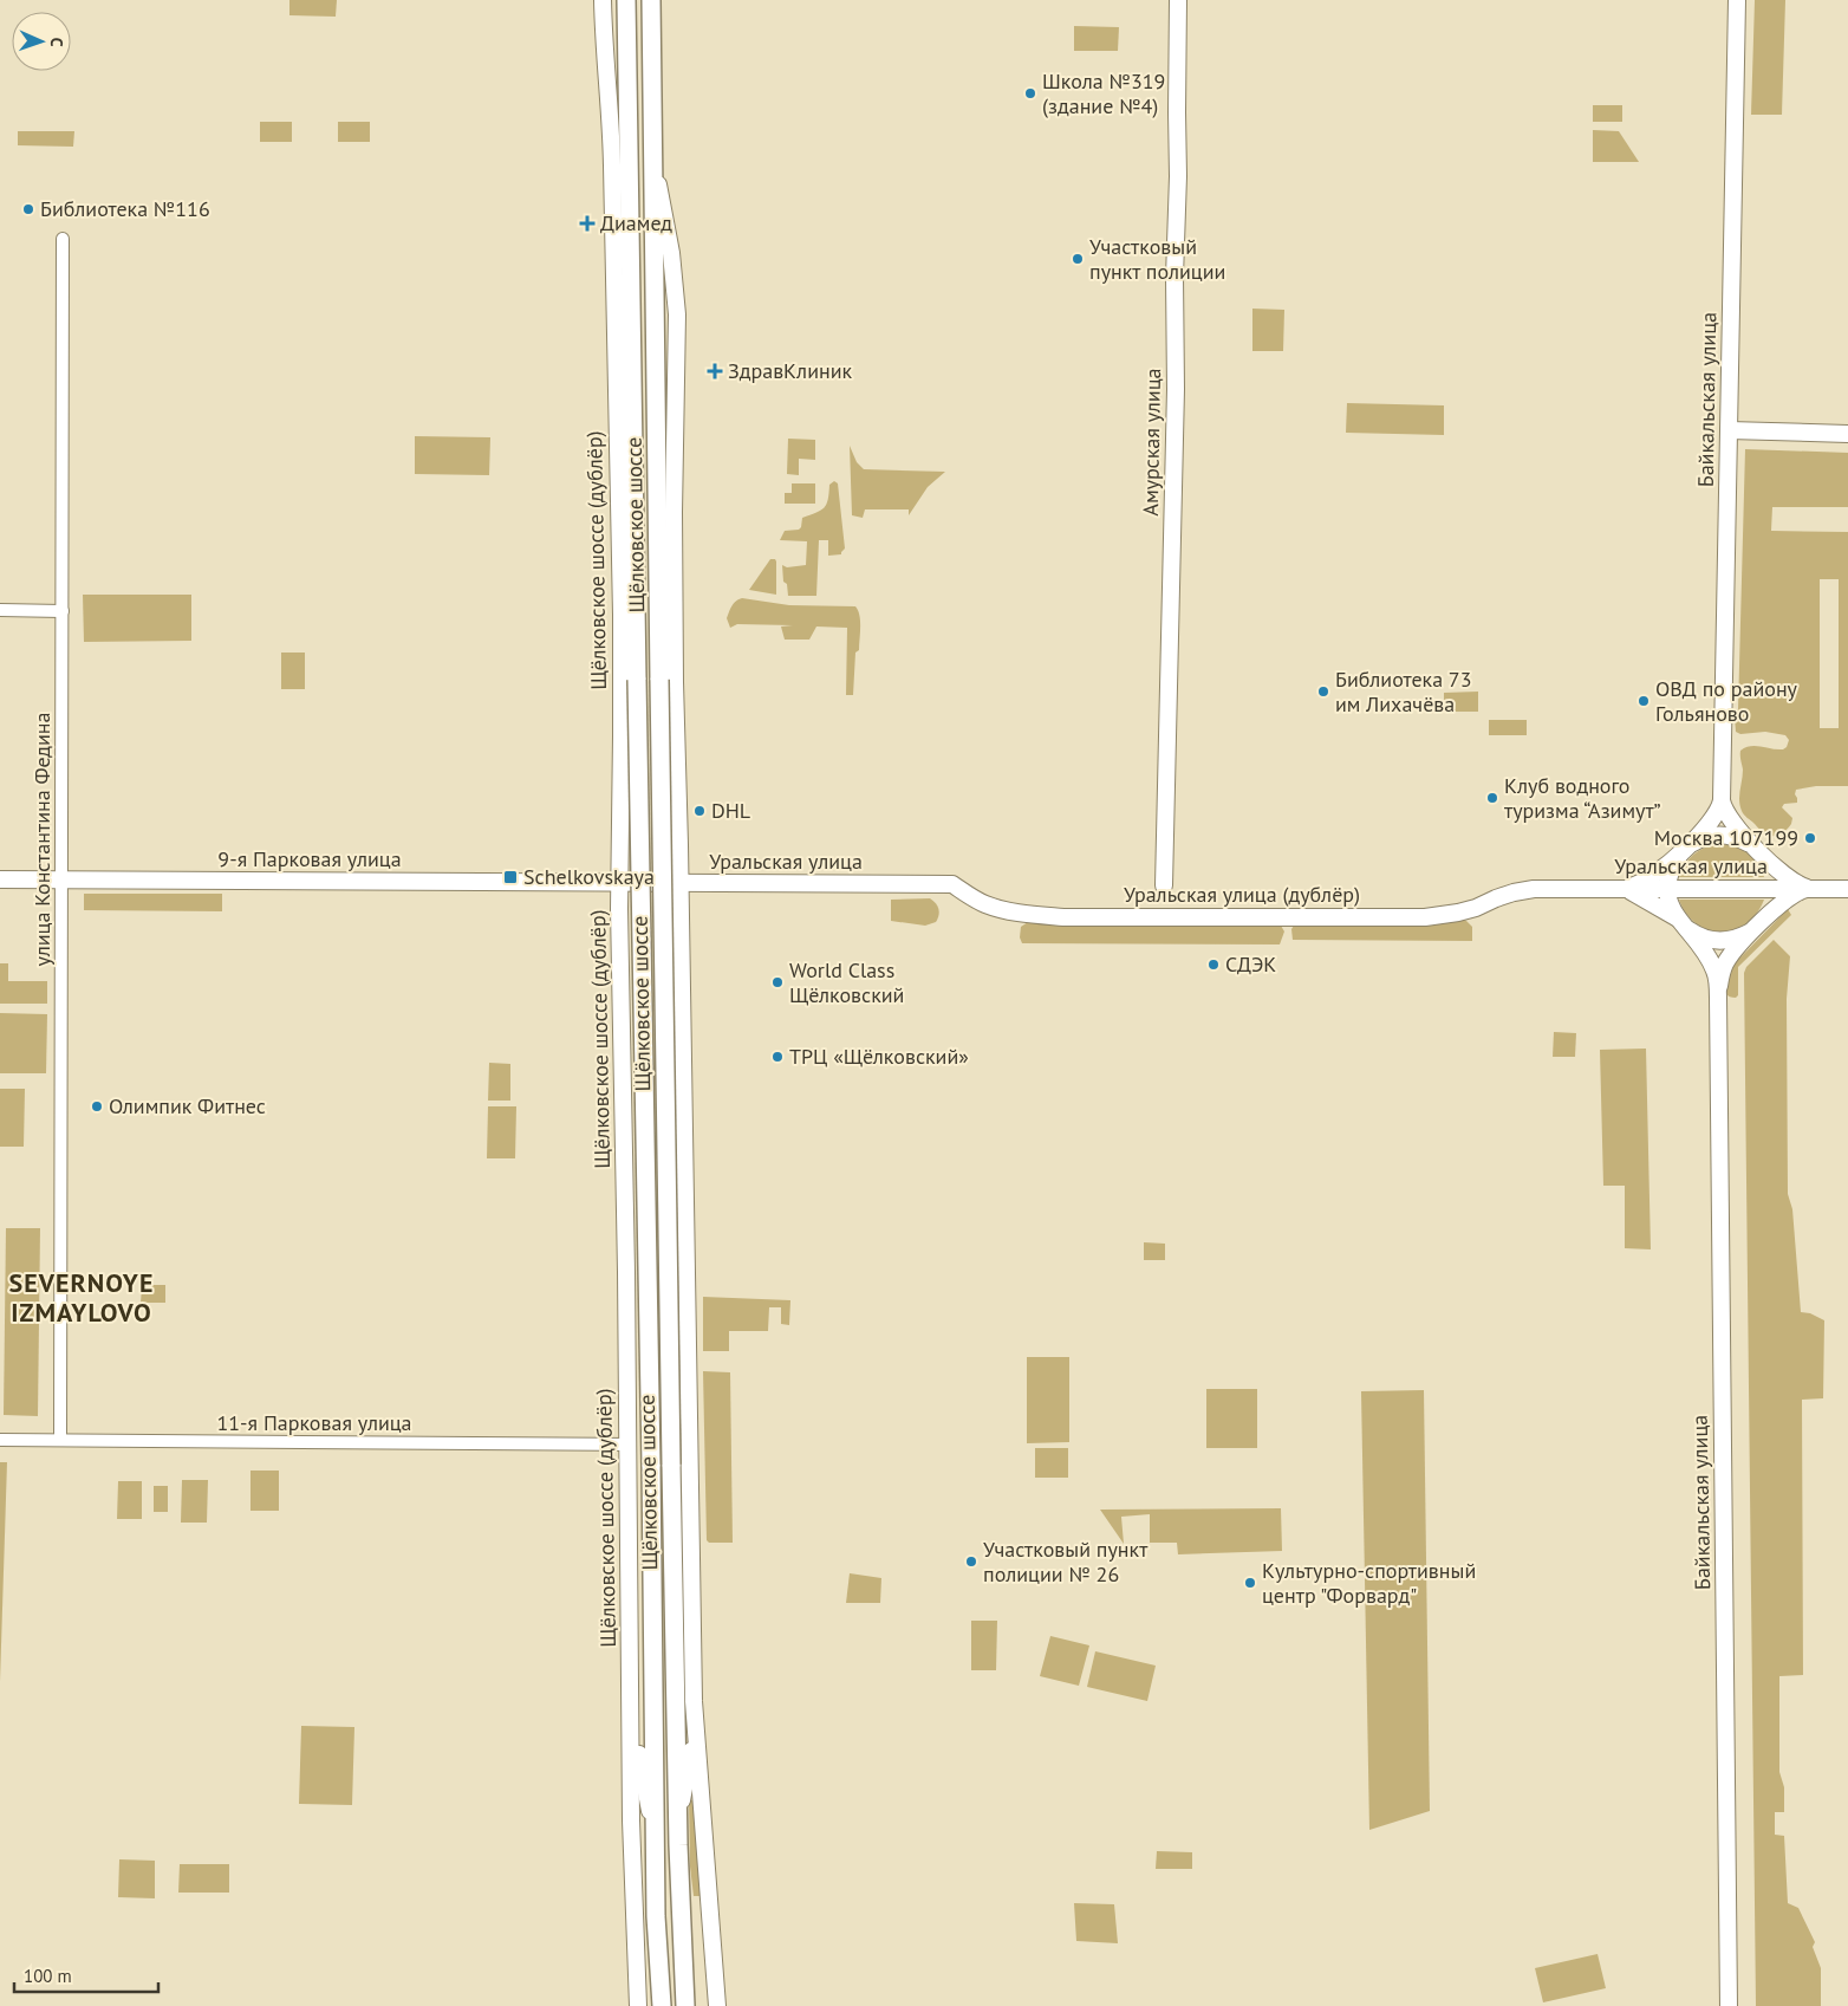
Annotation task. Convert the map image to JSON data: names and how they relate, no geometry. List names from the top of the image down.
{
  "streets": {
    "main road": [
      "Байкальская улица",
      "Амурская улица",
      "Щёлковское шоссе",
      "Щёлковское шоссе (дублёр)",
      "9-я Парковая улица",
      "Уральская улица",
      "Уральская улица (дублёр)"
    ],
    "street": ["улица Константина Федина", "11-я Парковая улица"]
  },
  "crossings": [
    ["Щёлковское шоссе (дублёр)", "9-я Парковая улица"],
    ["Щёлковское шоссе (дублёр)", "Уральская улица"],
    ["Щёлковское шоссе (дублёр)", "11-я Парковая улица"],
    ["улица Константина Федина", "9-я Парковая улица"],
    ["улица Константина Федина", "11-я Парковая улица"],
    ["9-я Парковая улица", "Уральская улица"],
    ["Уральская улица", "Уральская улица (дублёр)"]
  ],
  "districts": ["SEVERNOYE IZMAYLOVO"],
  "places": {
    "other": [
      "Школа №319 (здание №4)",
      "Библиотека №116",
      "Участковый пункт полиции",
      "Библиотека 73 им Лихачёва",
      "ОВД по району Гольяново",
      "Клуб водного туризма “Азимут”",
      "DHL",
      "Москва 107199",
      "СДЭК",
      "World Class Щёлковский",
      "ТРЦ «Щёлковский»",
      "Олимпик Фитнес",
      "Участковый пункт полиции № 26",
      "Культурно-спортивный центр \"Форвард\""
    ],
    "health": ["Диамед", "ЗдравКлиник"],
    "transit": ["Schelkovskaya"]
  },
  "scale_bar": "100 m",
  "north": "right"
}
